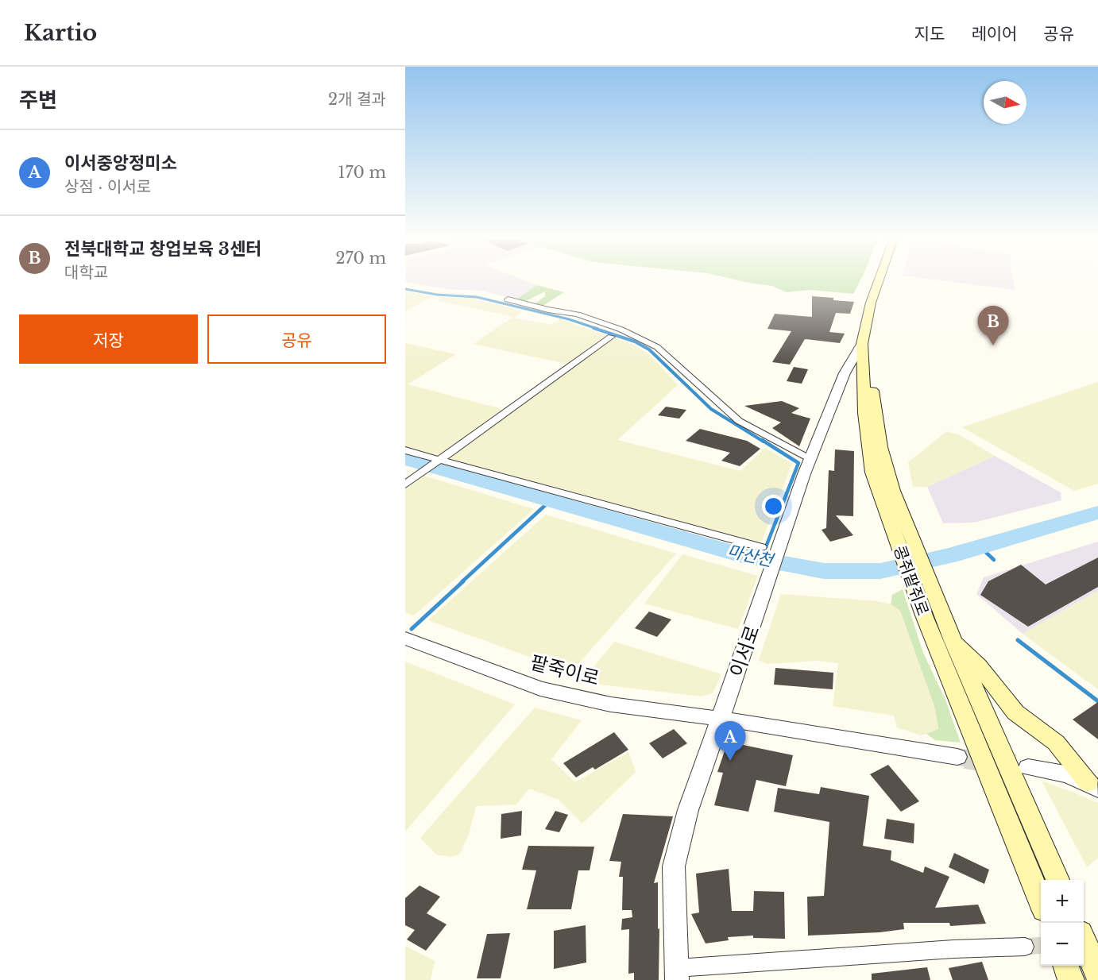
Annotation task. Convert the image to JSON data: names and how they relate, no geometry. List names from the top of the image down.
{
  "streets": {
    "main road": ["콩쥐팥쥐로"],
    "street": ["이서로", "팥죽이로"]
  },
  "crossings": [
    ["콩쥐팥쥐로", "이서로"],
    ["이서로", "팥죽이로"]
  ],
  "water": ["마산천"],
  "north": "right",
  "page": {
    "header": "Kartio",
    "nav": ["지도", "레이어", "공유"],
    "heading": ["주변", "2개 결과"],
    "list": [
      {
        "mark": "A",
        "name": "이서중앙정미소",
        "note": "상점 · 이서로",
        "value": "170 m"
      },
      {
        "mark": "B",
        "name": "전북대학교 창업보육 3센터",
        "note": "대학교",
        "value": "270 m"
      }
    ],
    "buttons": ["저장", "공유"],
    "pins": ["B", "A"],
    "map_buttons": ["+", "−"]
  }
}
